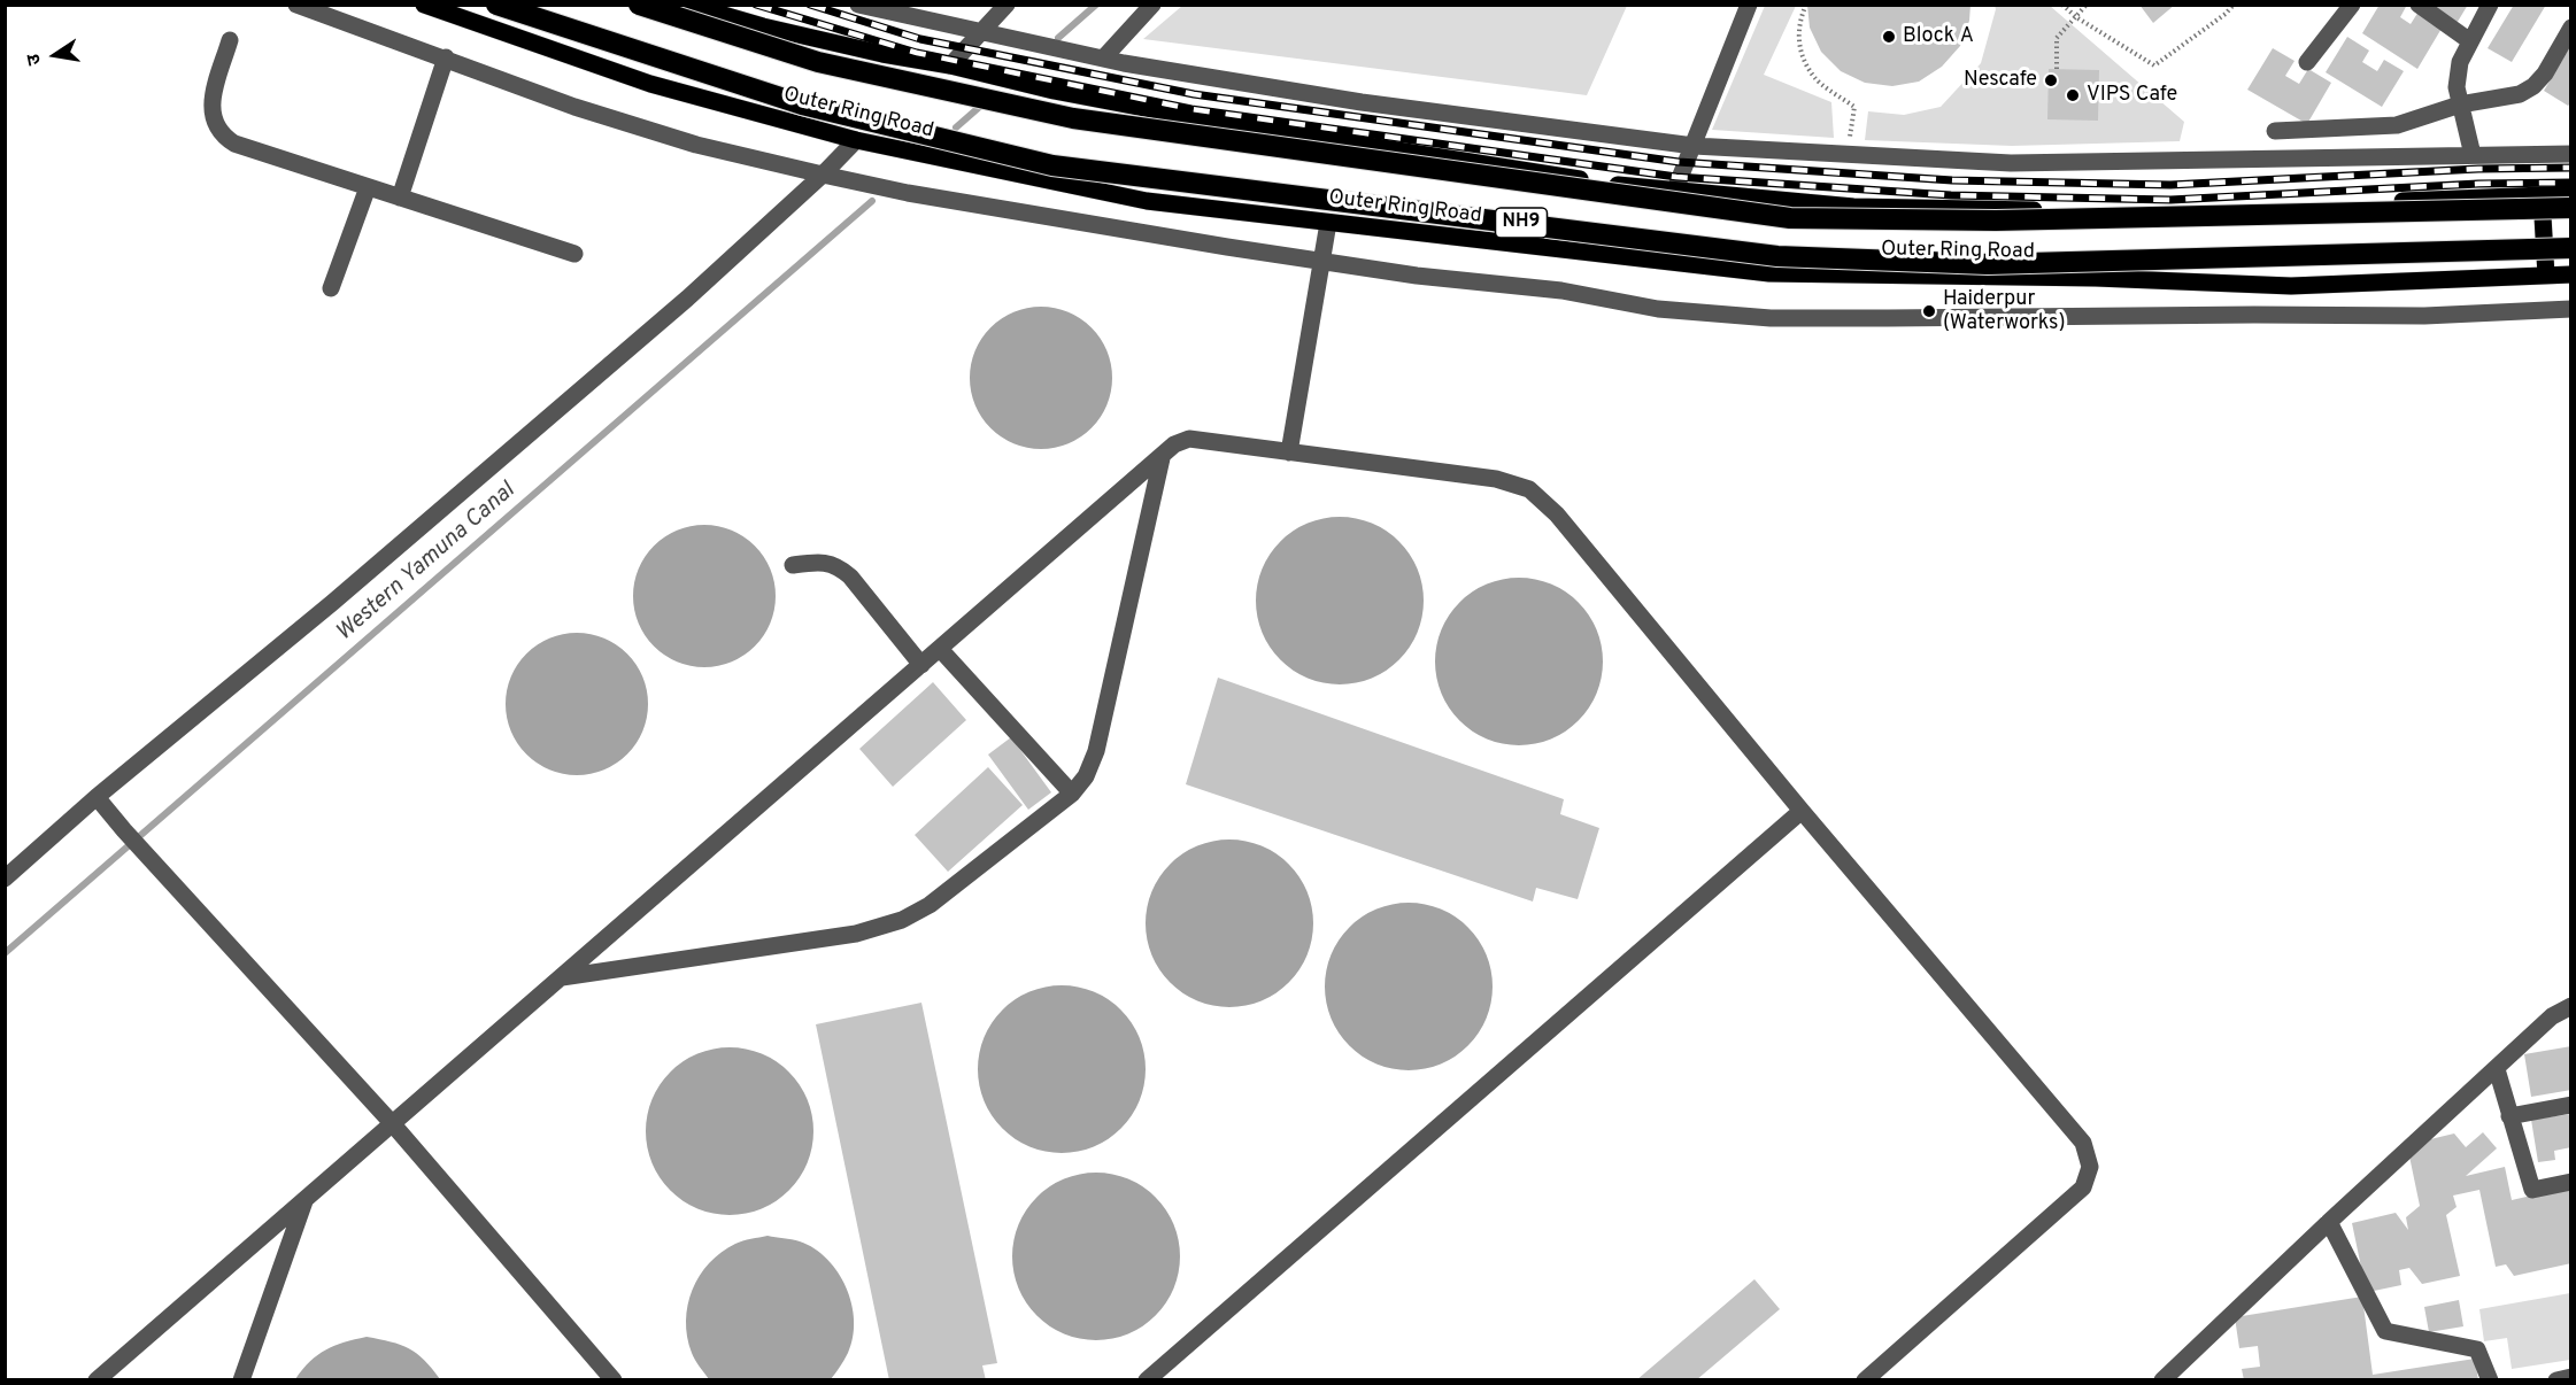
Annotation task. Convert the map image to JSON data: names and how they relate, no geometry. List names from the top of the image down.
{
  "streets": {
    "highway": ["Outer Ring Road", "NH9"]
  },
  "water": ["Western Yamuna Canal"],
  "places": [
    "Block A",
    "Nescafe",
    "VIPS Cafe",
    "Haiderpur (Waterworks)"
  ],
  "north": "left"
}
